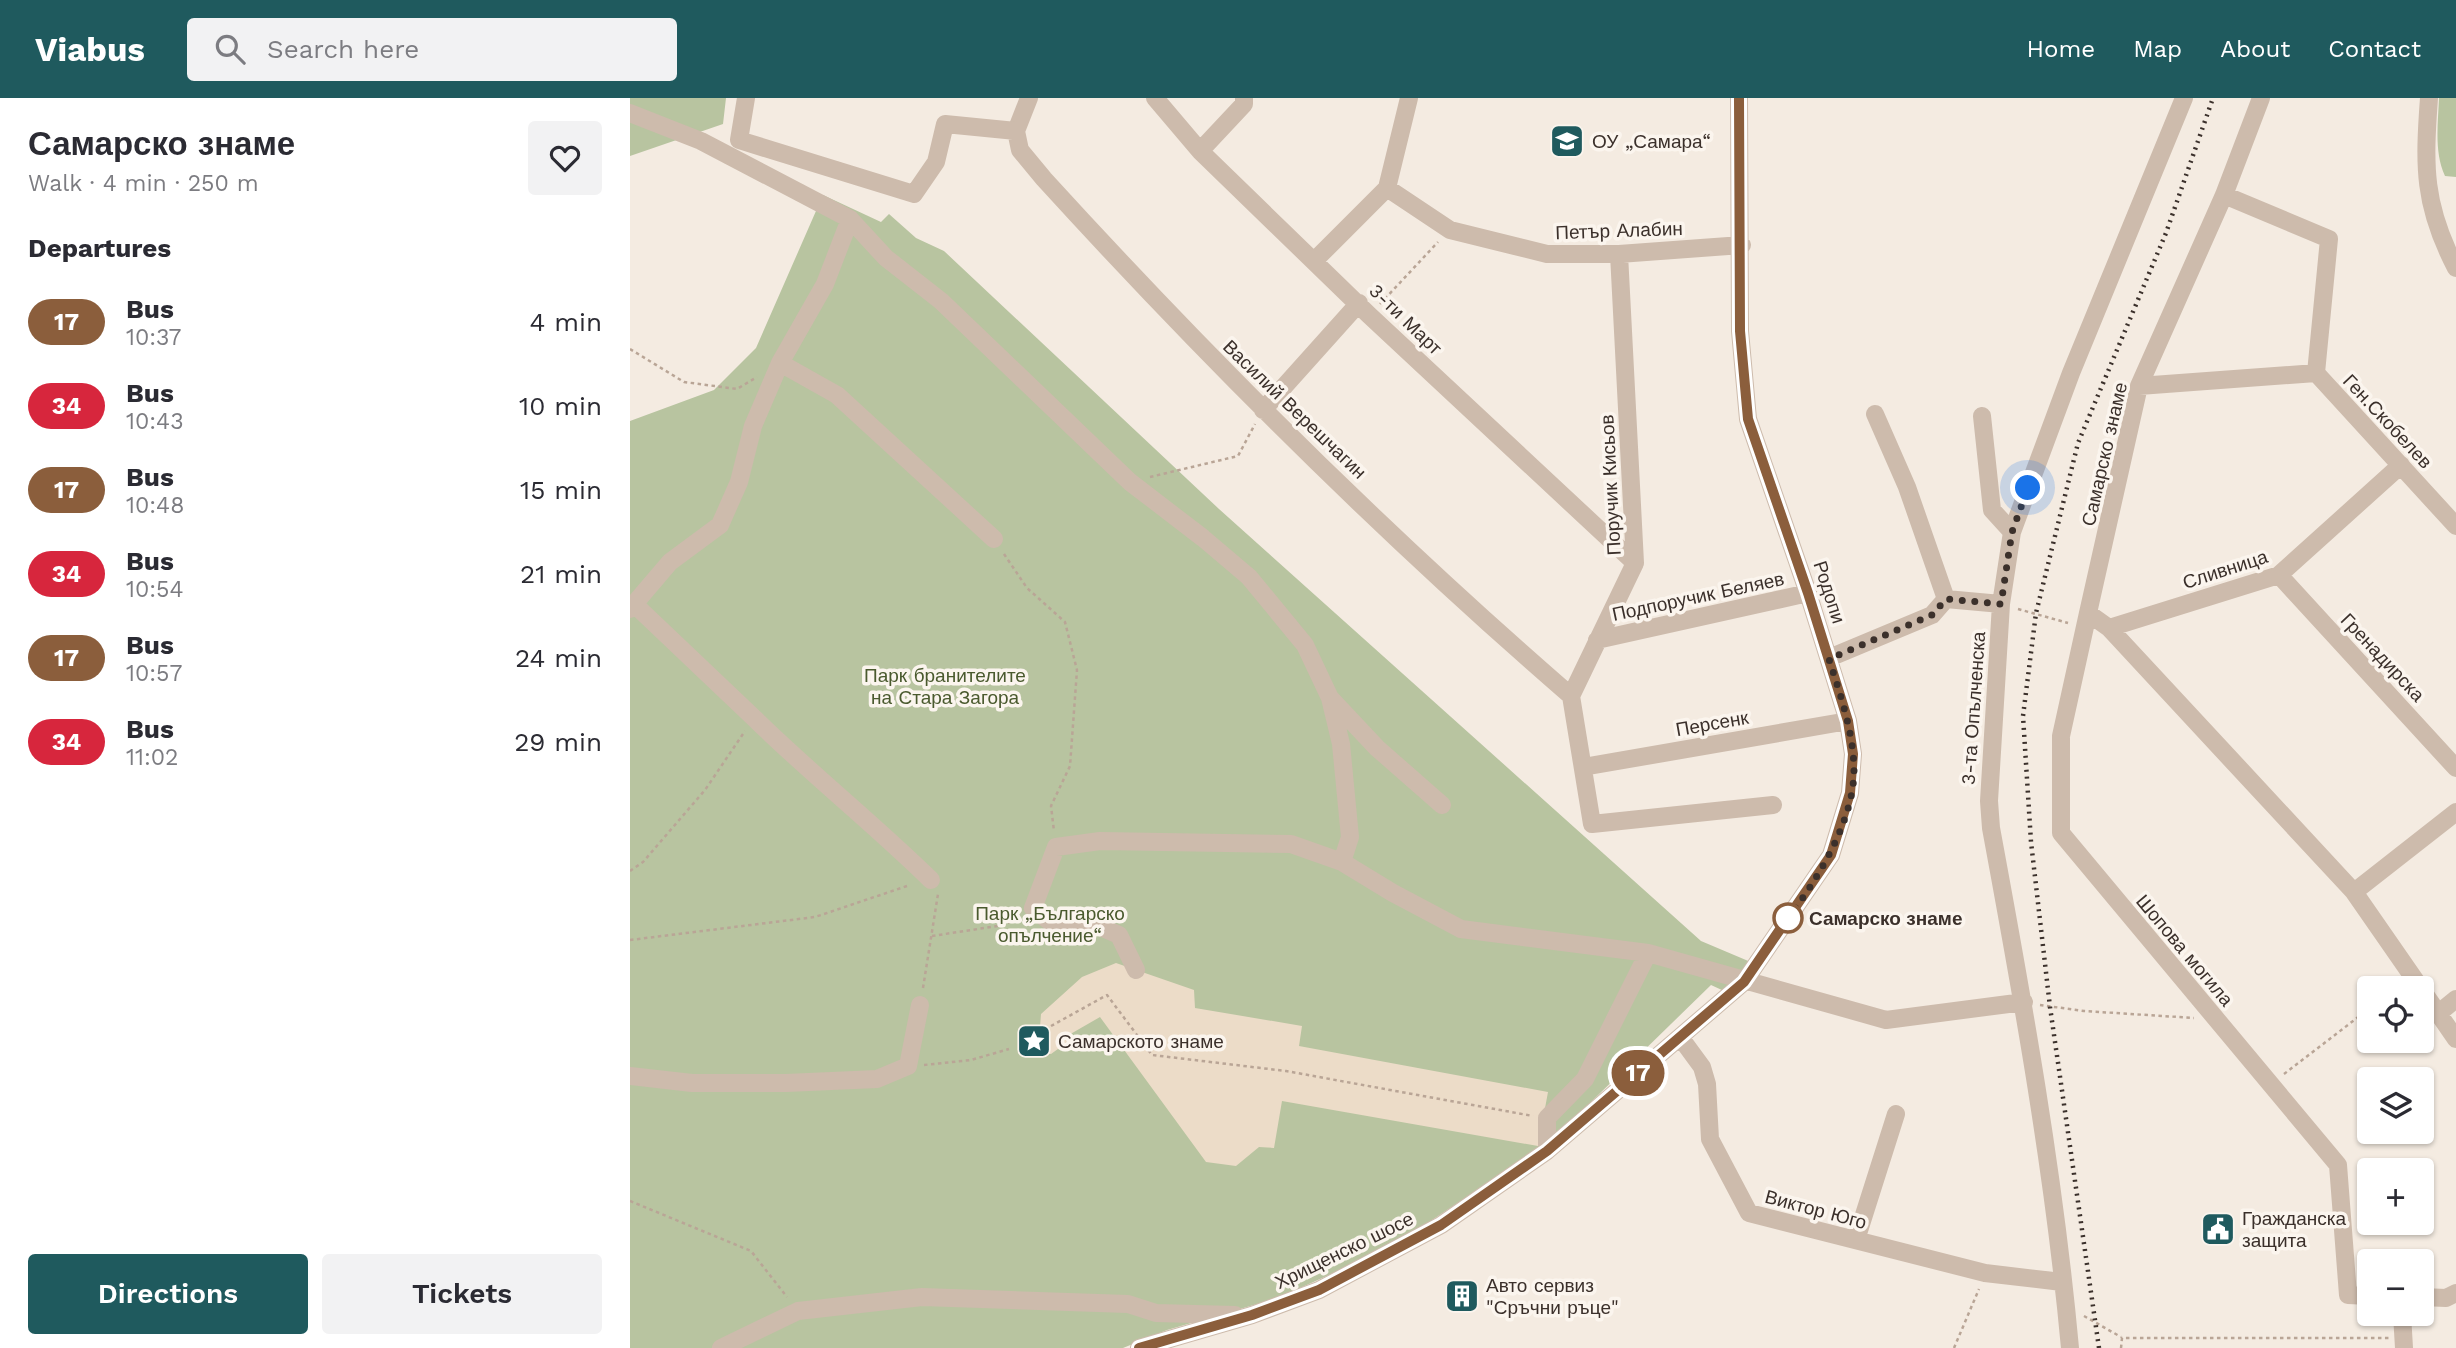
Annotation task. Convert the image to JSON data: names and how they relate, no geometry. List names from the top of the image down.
{
  "streets": {
    "street": [
      "Петър Алабин",
      "3-ти Март",
      "Василий Верешчагин",
      "Ген.Скобелев",
      "Самарско знаме",
      "Поручик Кисьов",
      "Сливница",
      "Родопи",
      "Подпоручик Беляев",
      "Гренадирска",
      "3-та Опълченска",
      "Персенк",
      "Шопова могила",
      "Виктор Юго",
      "Хрищенско шосе"
    ]
  },
  "crossings": [
    ["Петър Алабин", "Поручик Кисьов"],
    ["Петър Алабин", "Родопи"],
    ["3-ти Март", "Поручик Кисьов"],
    ["Василий Верешчагин", "Поручик Кисьов"],
    ["Ген.Скобелев", "Самарско знаме"],
    ["Ген.Скобелев", "Сливница"],
    ["Самарско знаме", "Шопова могила"],
    ["Поручик Кисьов", "Подпоручик Беляев"],
    ["Сливница", "Гренадирска"],
    ["Родопи", "Подпоручик Беляев"],
    ["Родопи", "Персенк"],
    ["Родопи", "Виктор Юго"],
    ["Родопи", "Хрищенско шосе"],
    ["3-та Опълченска", "Виктор Юго"]
  ],
  "parks": ["Парк бранителите на Стара Загора", "Парк „Българско опълчение“"],
  "places": {
    "school or university": ["ОУ „Самара“"],
    "other": ["Самарско знаме"],
    "place": ["Самарското знаме"],
    "public building": ["Гражданска защита"],
    "building": ["Авто сервиз \"Сръчни ръце\""]
  },
  "lines": ["bus line 17"],
  "page": {
    "header": "Viabus",
    "search": "Search here",
    "nav": [
      "Home",
      "Map",
      "About",
      "Contact"
    ],
    "heading": [
      ["Самарско знаме", "Walk · 4 min · 250 m"],
      "Departures"
    ],
    "on_map": "17",
    "list": [
      {
        "mark": "17",
        "name": "Bus",
        "note": "10:37",
        "value": "4 min"
      },
      {
        "mark": "34",
        "name": "Bus",
        "note": "10:43",
        "value": "10 min"
      },
      {
        "mark": "17",
        "name": "Bus",
        "note": "10:48",
        "value": "15 min"
      },
      {
        "mark": "34",
        "name": "Bus",
        "note": "10:54",
        "value": "21 min"
      },
      {
        "mark": "17",
        "name": "Bus",
        "note": "10:57",
        "value": "24 min"
      },
      {
        "mark": "34",
        "name": "Bus",
        "note": "11:02",
        "value": "29 min"
      }
    ],
    "map_buttons": ["+", "−"],
    "buttons": ["Directions", "Tickets"]
  }
}
